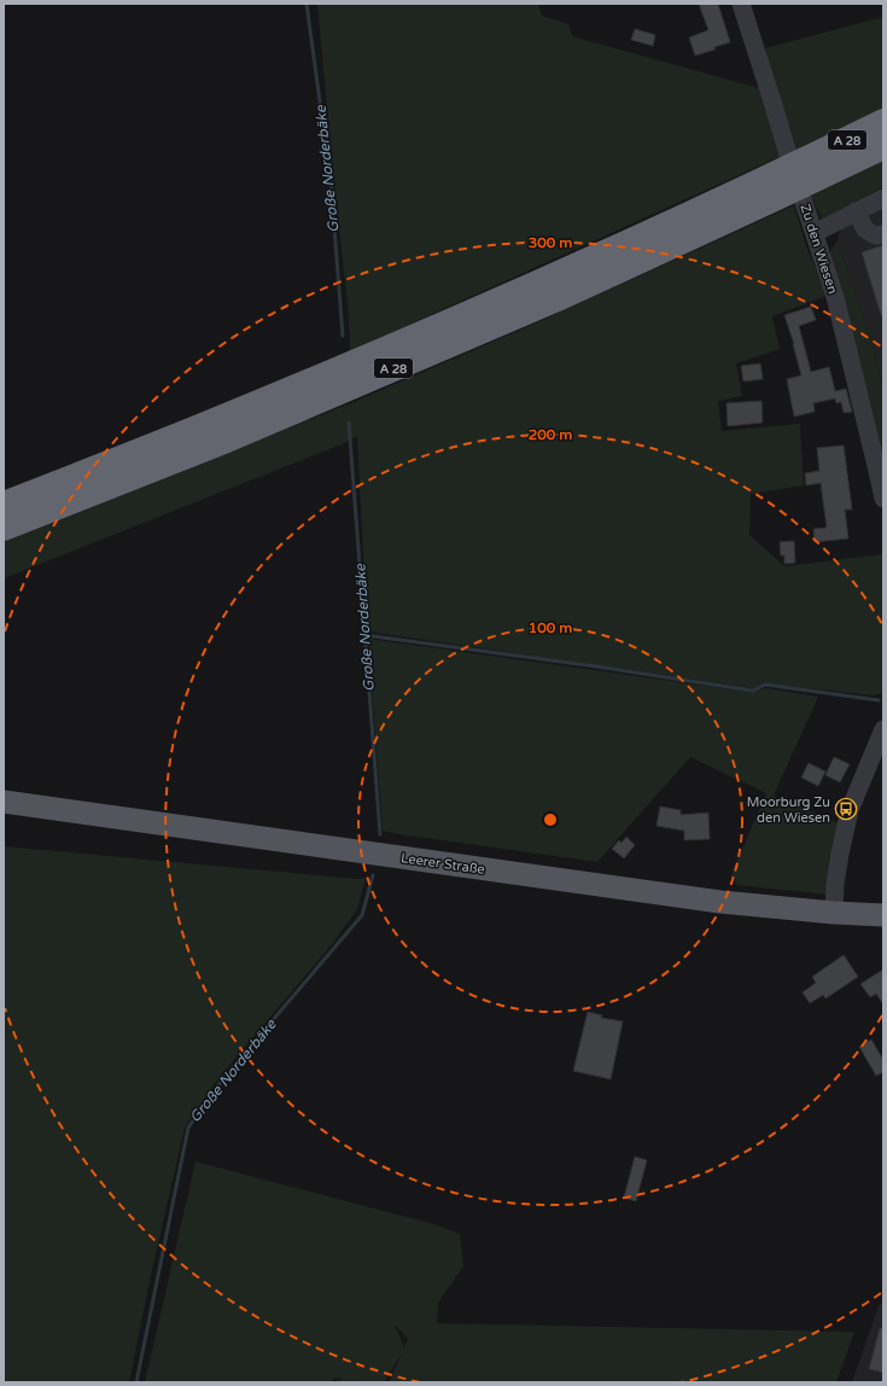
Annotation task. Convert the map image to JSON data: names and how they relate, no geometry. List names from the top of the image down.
{
  "streets": {
    "highway": ["A 28"],
    "main road": ["Leerer Straße"],
    "street": ["Zu den Wiesen"]
  },
  "water": ["Große Norderbäke"],
  "places": {
    "bus stop": ["Moorburg Zu den Wiesen"]
  },
  "rings": ["300 m", "200 m", "100 m"]
}
